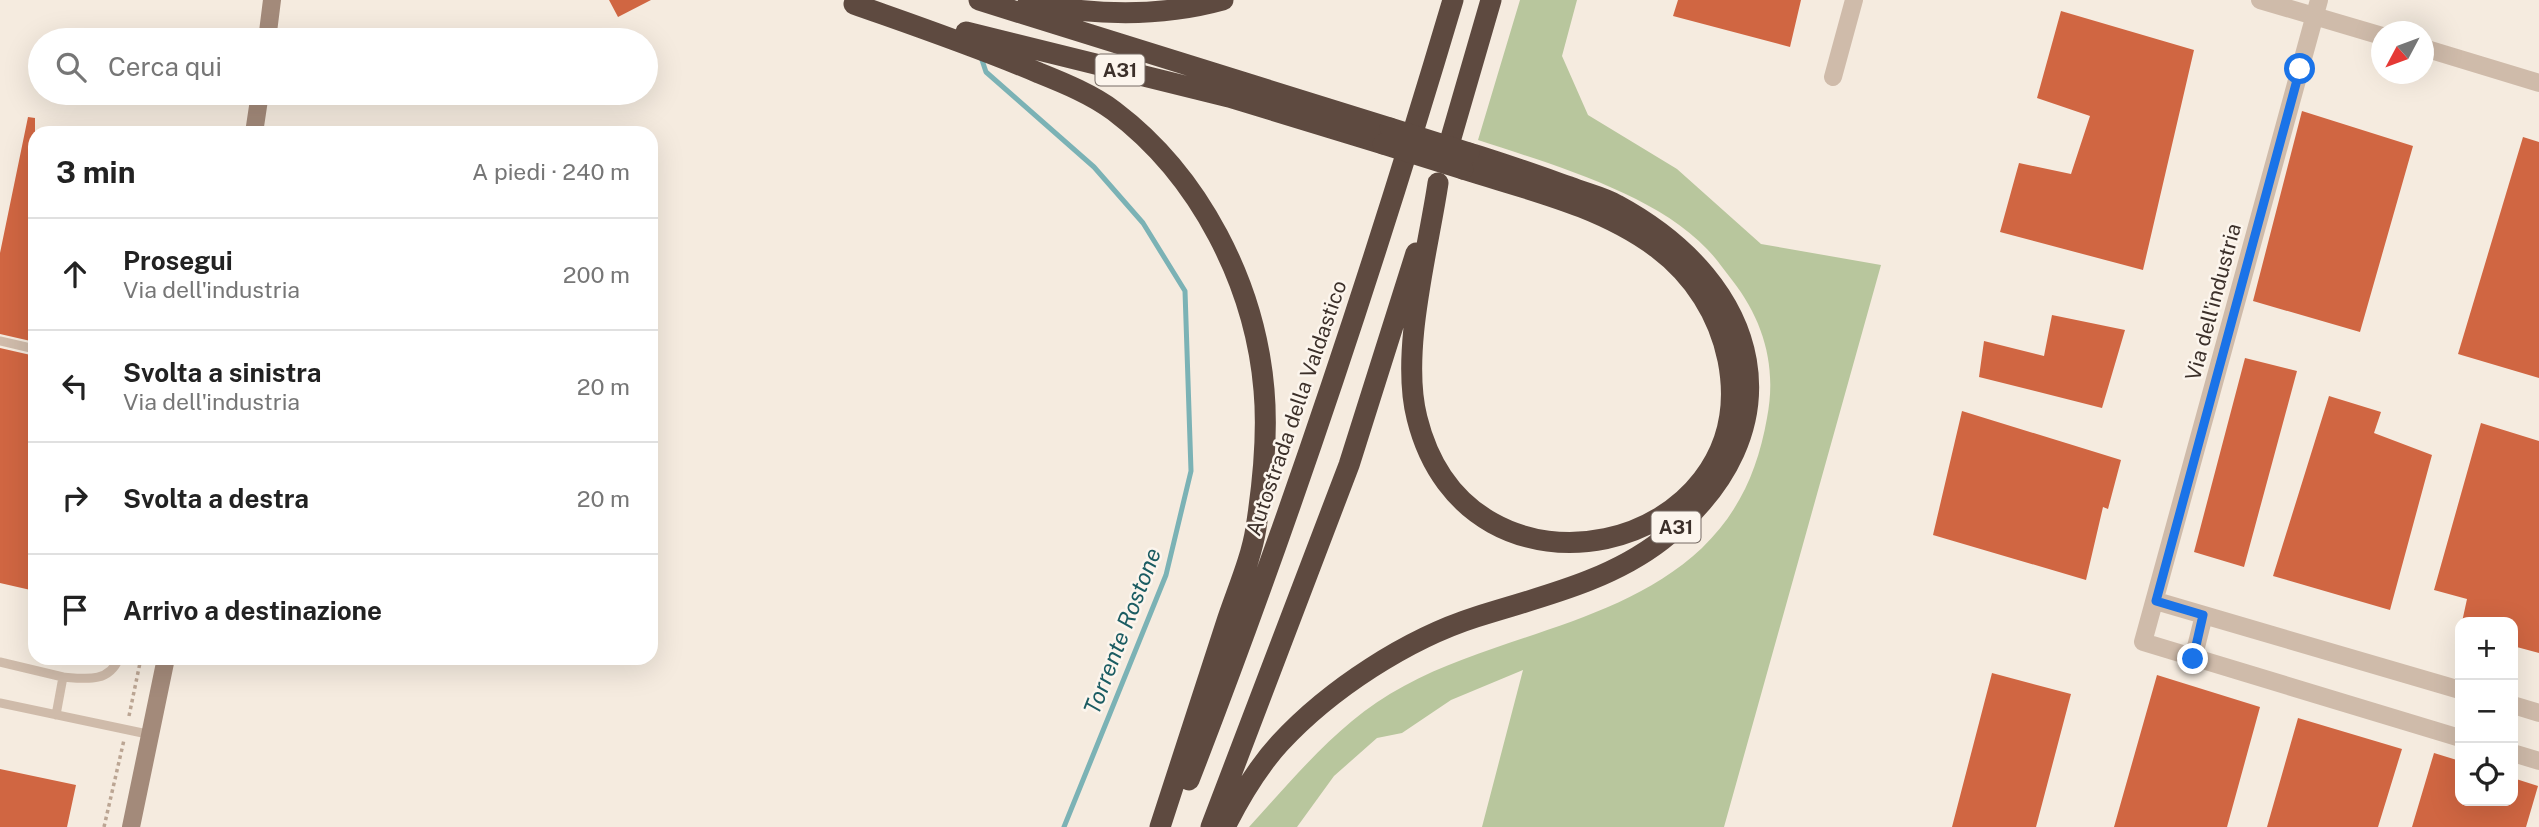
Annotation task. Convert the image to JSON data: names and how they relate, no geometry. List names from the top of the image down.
{
  "streets": {
    "highway": ["A31", "Autostrada della Valdastico"],
    "street": ["Via dell'industria"]
  },
  "water": ["Torrente Rostone"],
  "north": "bottom left",
  "page": {
    "search": "Cerca qui",
    "heading": ["3 min", "A piedi · 240 m"],
    "list": [
      ["Prosegui", "Via dell'industria", "200 m"],
      ["Svolta a sinistra", "Via dell'industria", "20 m"],
      ["Svolta a destra", "20 m"],
      "Arrivo a destinazione"
    ],
    "map_buttons": ["+", "−"]
  }
}
